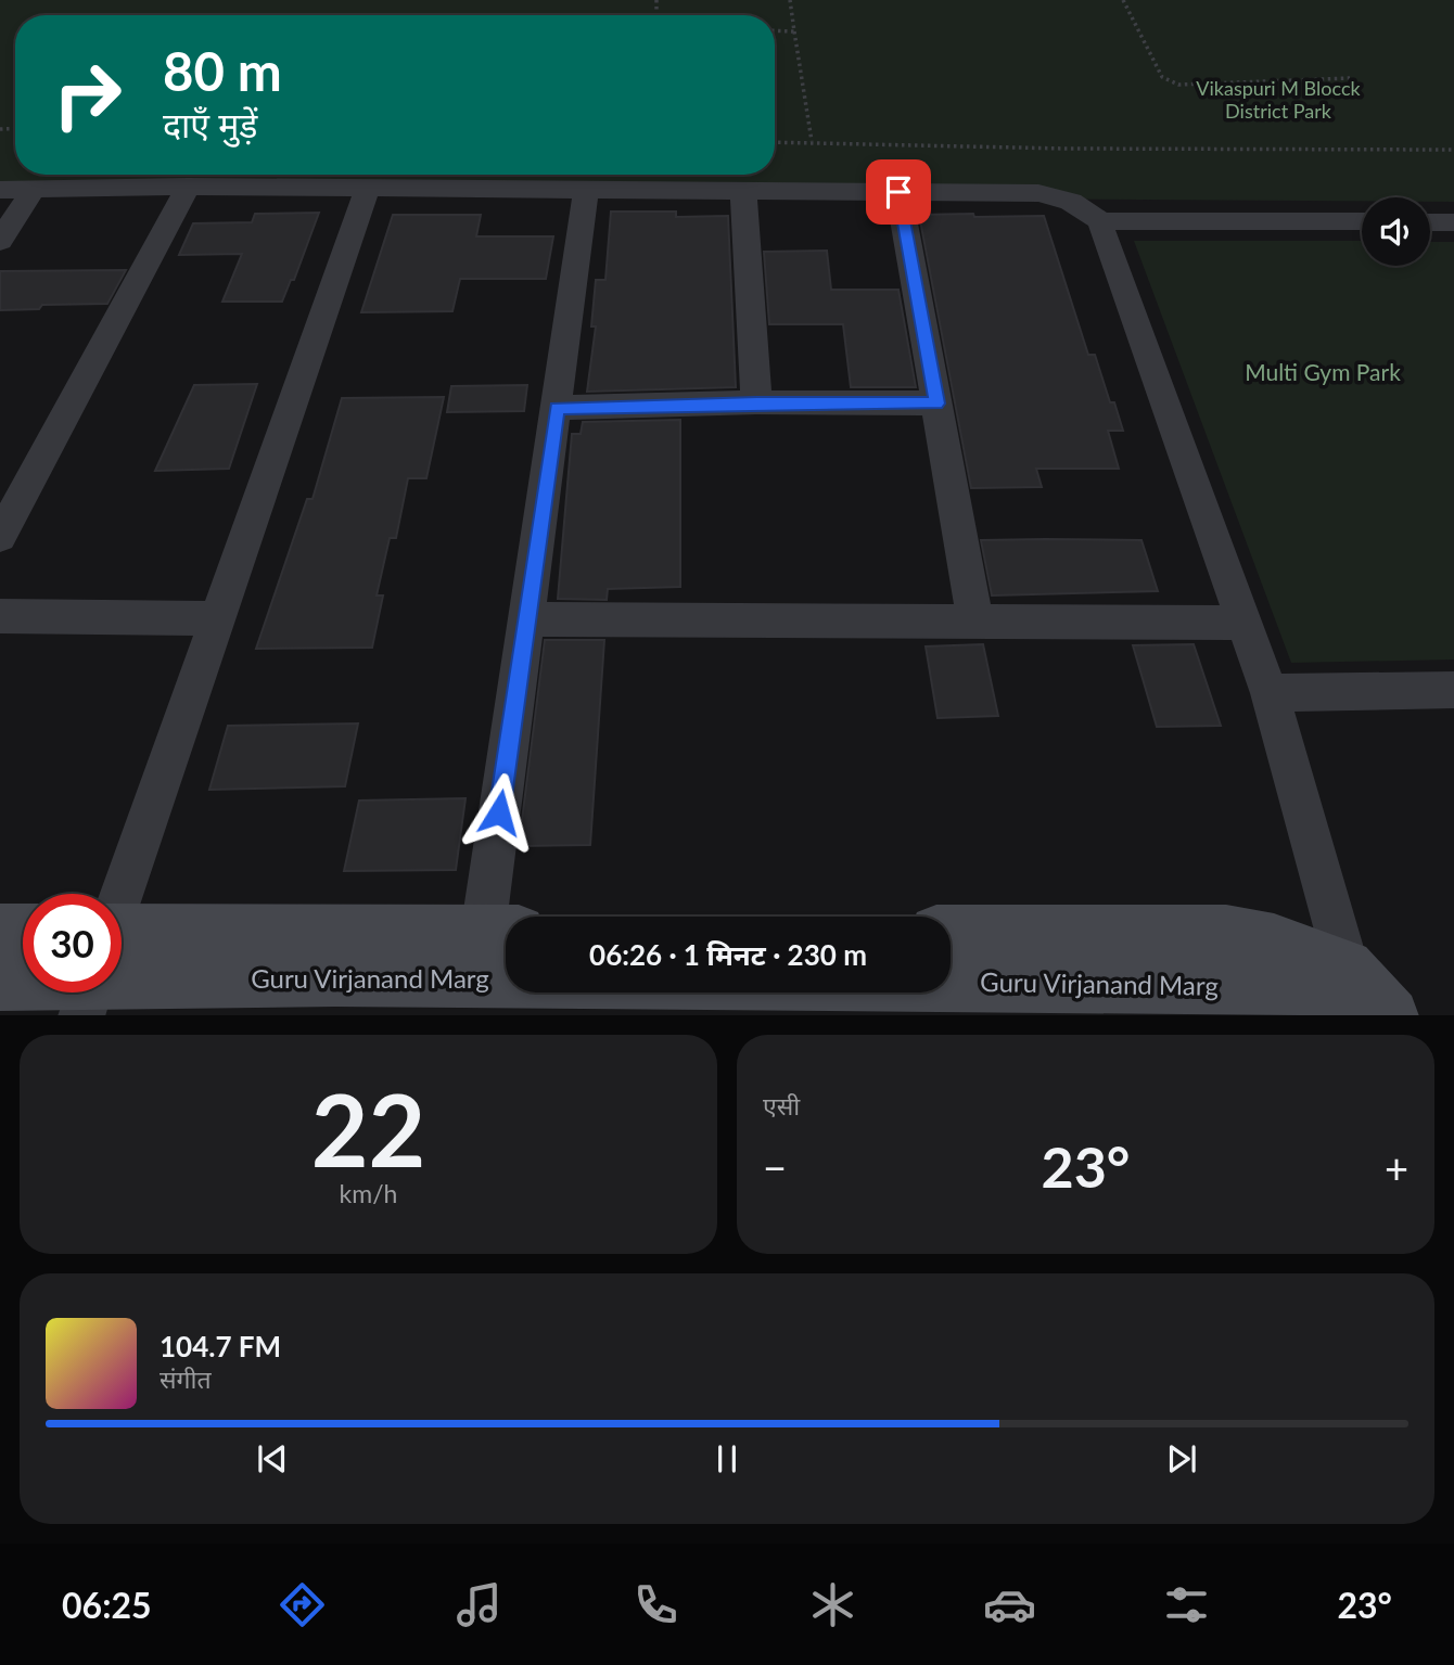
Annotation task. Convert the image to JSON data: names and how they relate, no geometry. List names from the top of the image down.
{
  "streets": {
    "street": ["Guru Virjanand Marg"]
  },
  "parks": ["Vikaspuri M Blocck District Park", "Multi Gym Park"],
  "page": {
    "turn": ["80 m", "दाएँ मुड़ें"],
    "limit": "30",
    "trip": "06:26 · 1 मिनट · 230 m",
    "tile": [
      ["22", "km/h"],
      "एसी"
    ],
    "heat": ["−", "23°", "+"],
    "song": ["104.7 FM", "संगीत"],
    "tabs": ["06:25", "23°"]
  }
}
